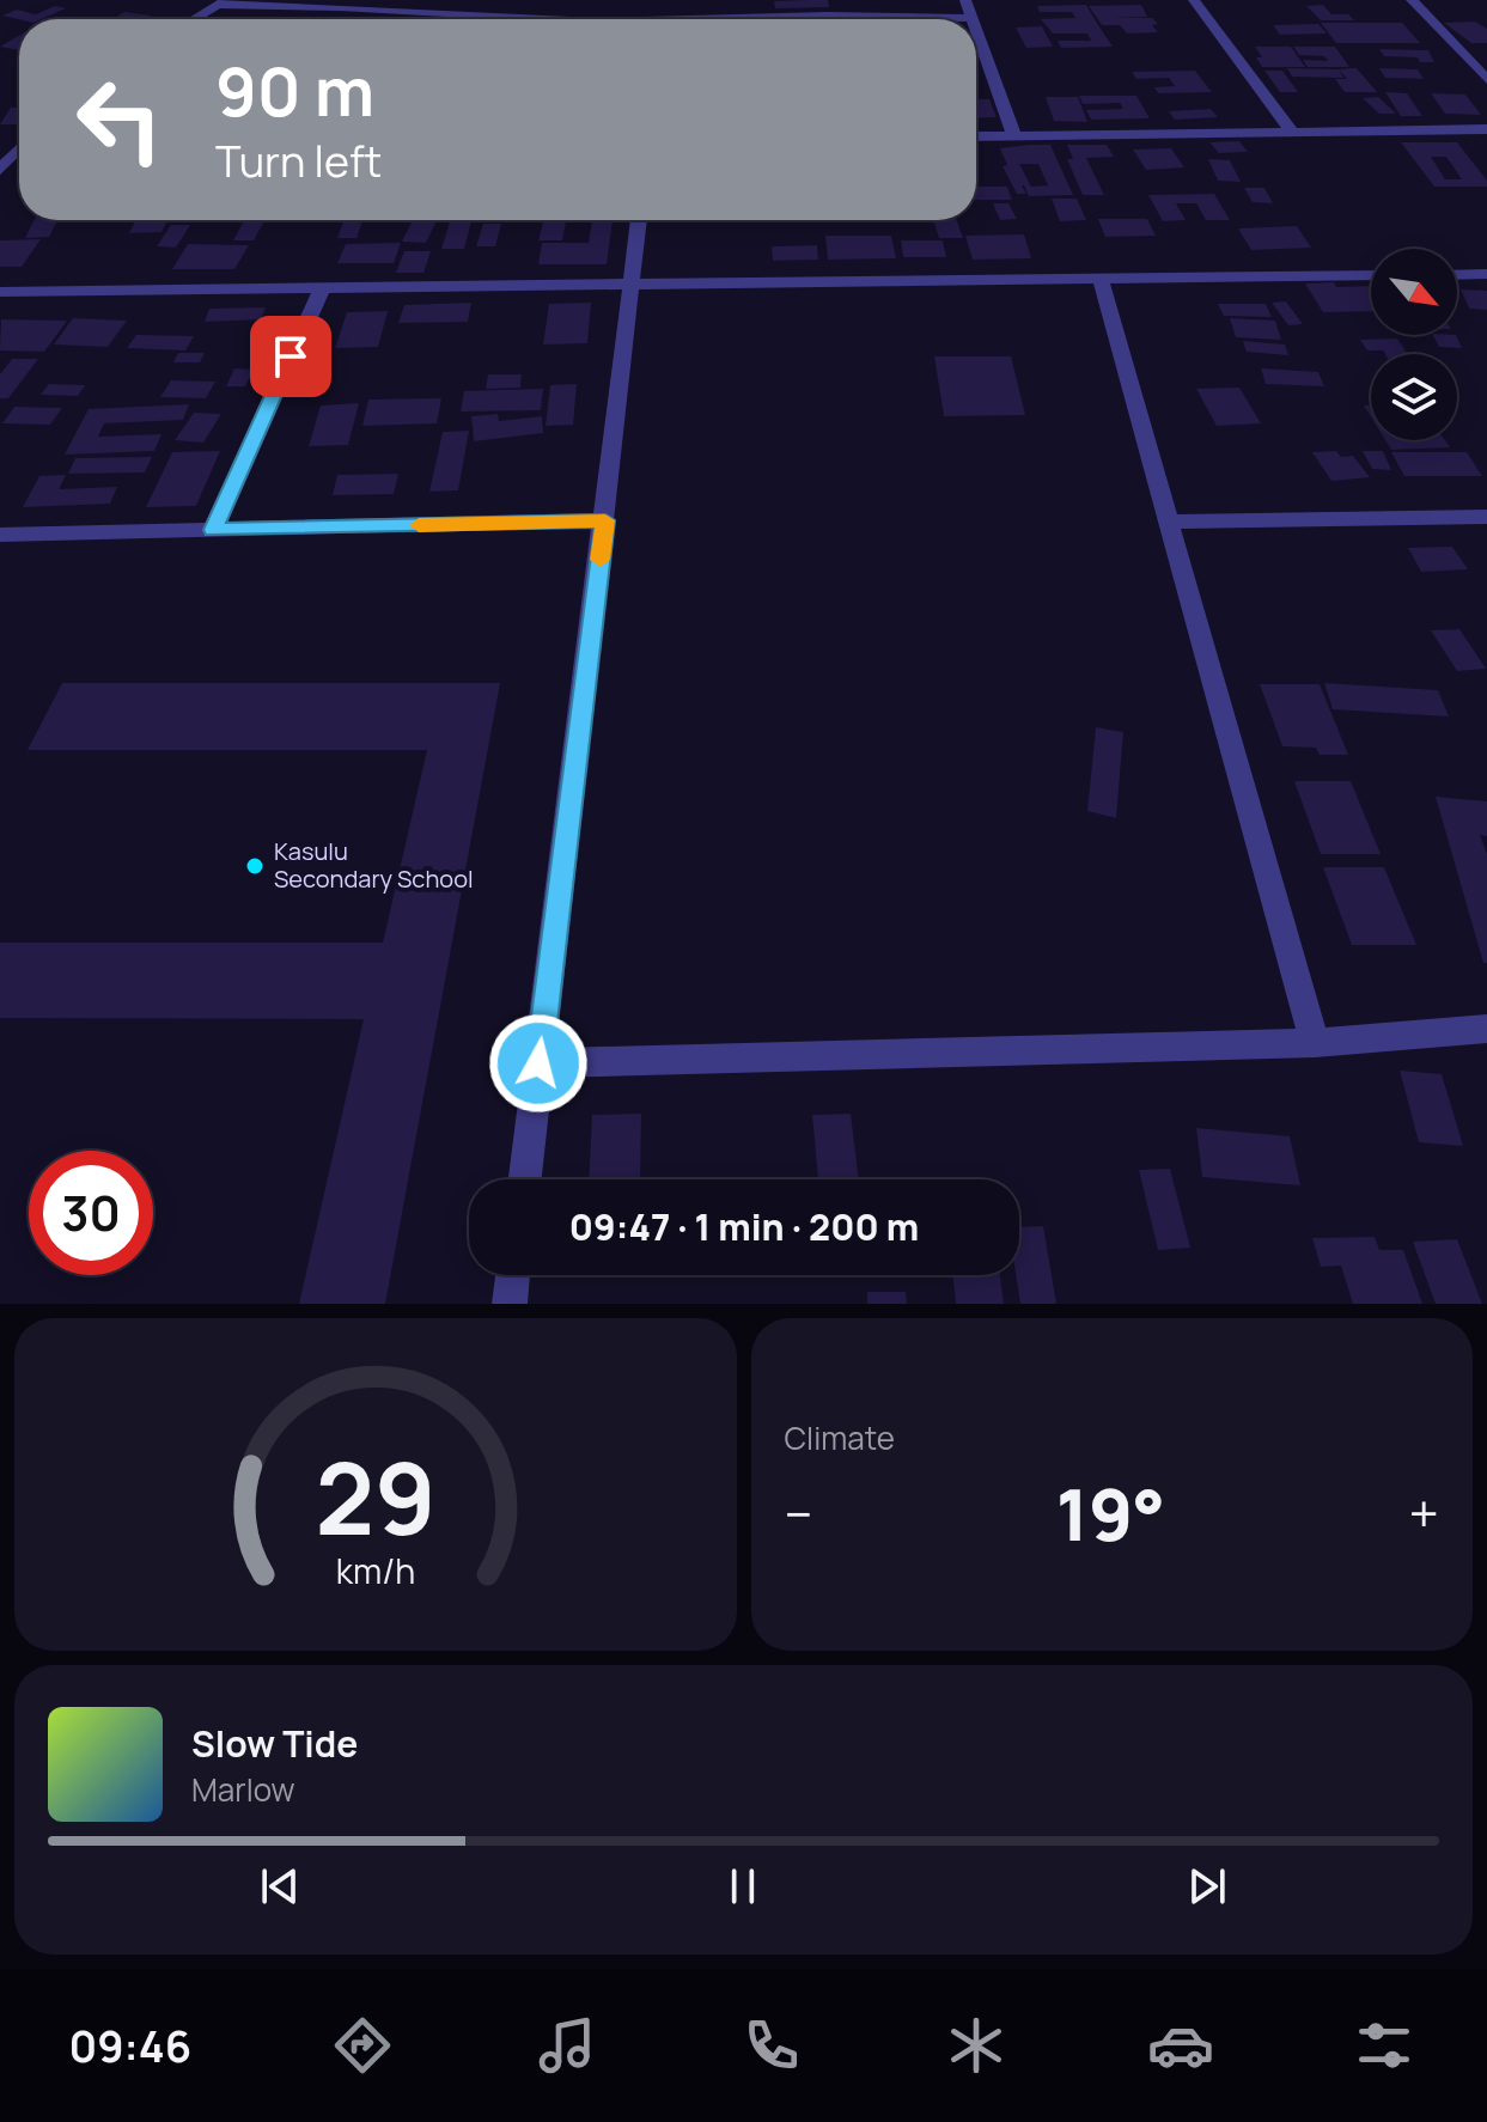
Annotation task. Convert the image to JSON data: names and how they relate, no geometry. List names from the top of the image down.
{
  "places": ["Kasulu Secondary School"],
  "north": "bottom right",
  "page": {
    "turn": ["90 m", "Turn left"],
    "limit": "30",
    "trip": "09:47 · 1 min · 200 m",
    "tile": "Climate",
    "heat": ["−", "19°", "+"],
    "song": ["Slow Tide", "Marlow"],
    "tabs": "09:46",
    "gauge": ["29", "km/h"]
  }
}
